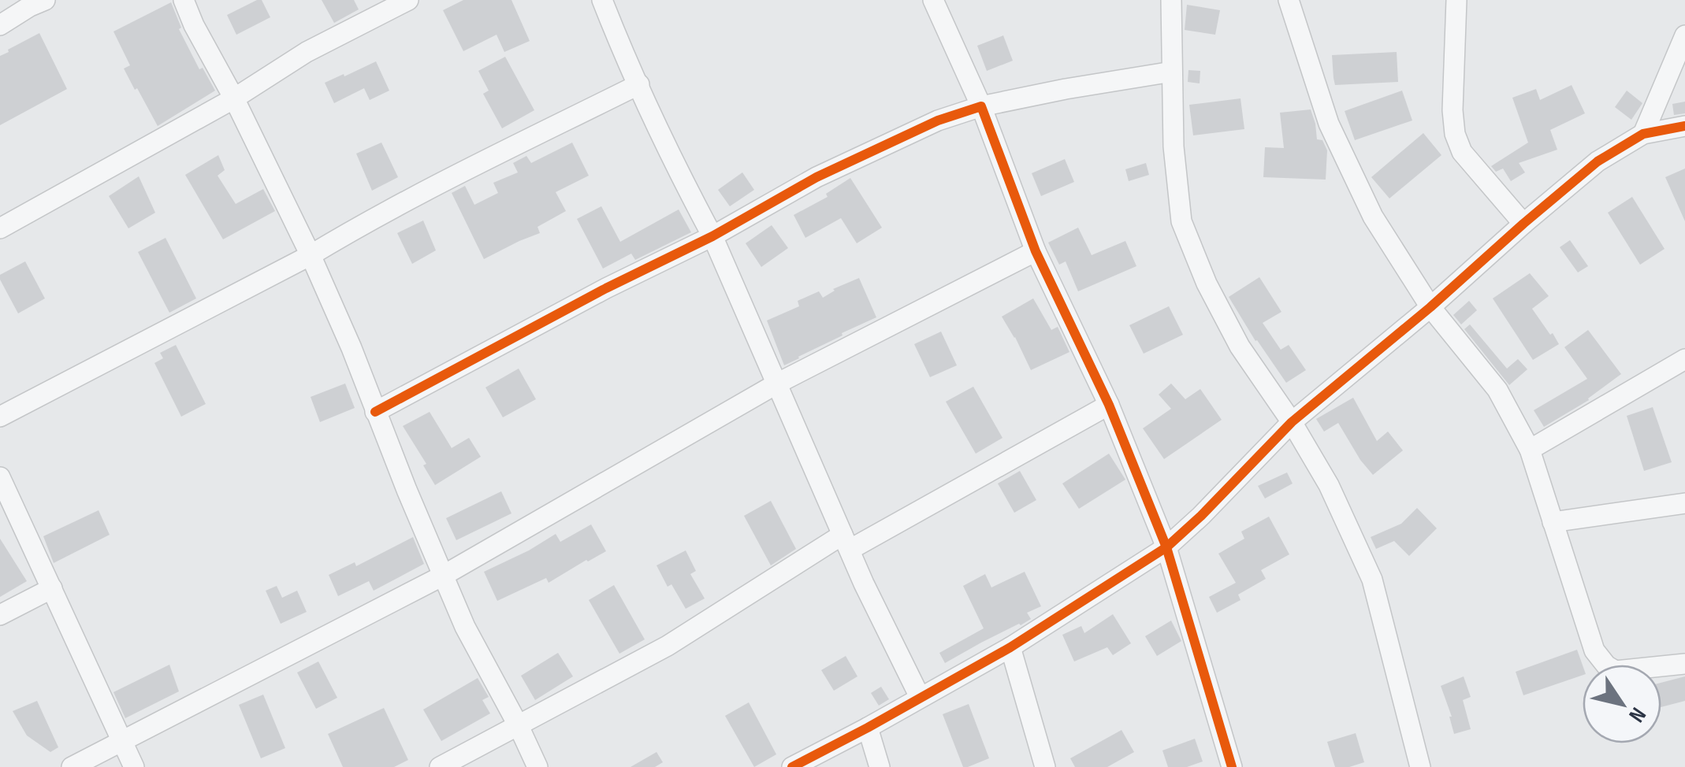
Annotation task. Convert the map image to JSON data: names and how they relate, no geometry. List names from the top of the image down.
{
  "north": "bottom right"
}
